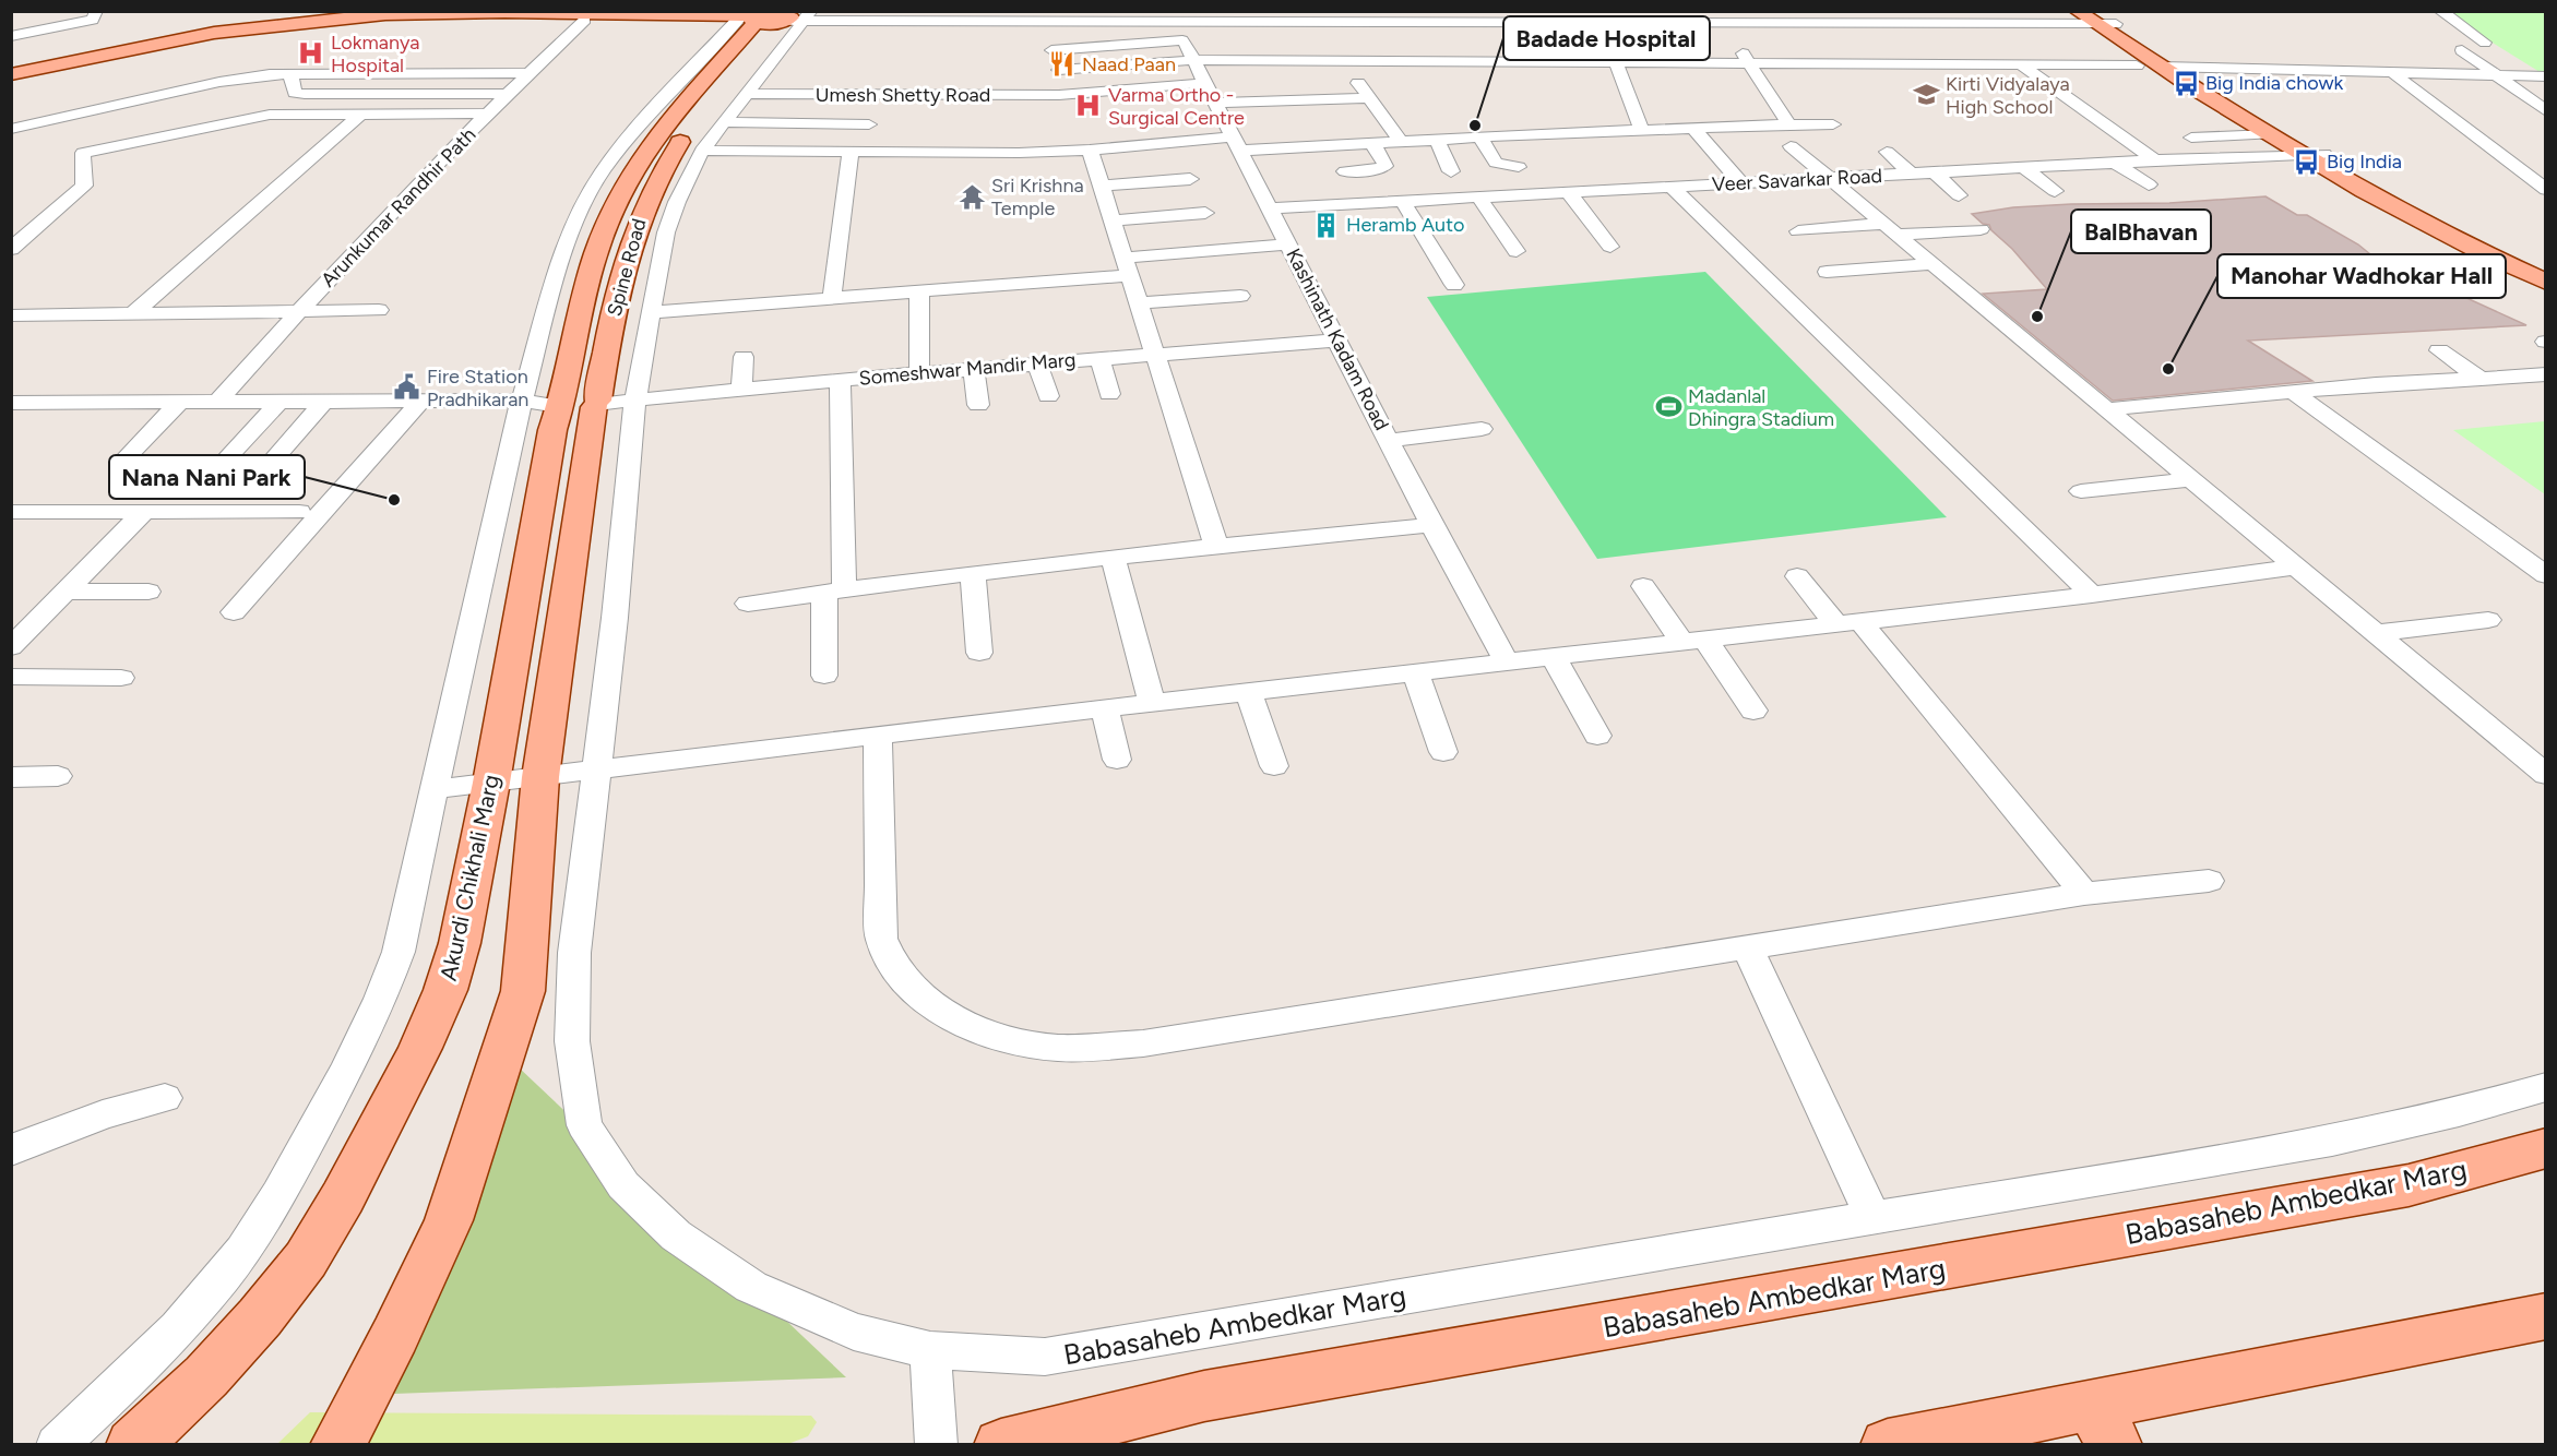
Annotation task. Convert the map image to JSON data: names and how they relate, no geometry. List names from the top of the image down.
{
  "streets": {
    "main road": ["Spine Road", "Akurdi Chikhali Marg", "Babasaheb Ambedkar Marg"],
    "street": [
      "Umesh Shetty Road",
      "Veer Savarkar Road",
      "Arunkumar Randhir Path",
      "Kashinath Kadam Road",
      "Someshwar Mandir Marg"
    ]
  },
  "crossings": [
    ["Umesh Shetty Road", "Kashinath Kadam Road"],
    ["Umesh Shetty Road", "Babasaheb Ambedkar Marg"],
    ["Veer Savarkar Road", "Kashinath Kadam Road"],
    ["Spine Road", "Someshwar Mandir Marg"],
    ["Kashinath Kadam Road", "Someshwar Mandir Marg"],
    ["Someshwar Mandir Marg", "Babasaheb Ambedkar Marg"],
    ["Akurdi Chikhali Marg", "Babasaheb Ambedkar Marg"]
  ],
  "places": {
    "hospital": ["Lokmanya Hospital", "Varma Ortho - Surgical Centre"],
    "restaurant": ["Naad Paan"],
    "bus stop": ["Big India chowk", "Big India"],
    "school or university": ["Kirti Vidyalaya High School"],
    "other": [
      "Badade Hospital",
      "BalBhavan",
      "Manohar Wadhokar Hall",
      "Nana Nani Park"
    ],
    "temple": ["Sri Krishna Temple"],
    "building": ["Heramb Auto"],
    "public building": ["Fire Station Pradhikaran"],
    "sports": ["Madanlal Dhingra Stadium"]
  }
}
